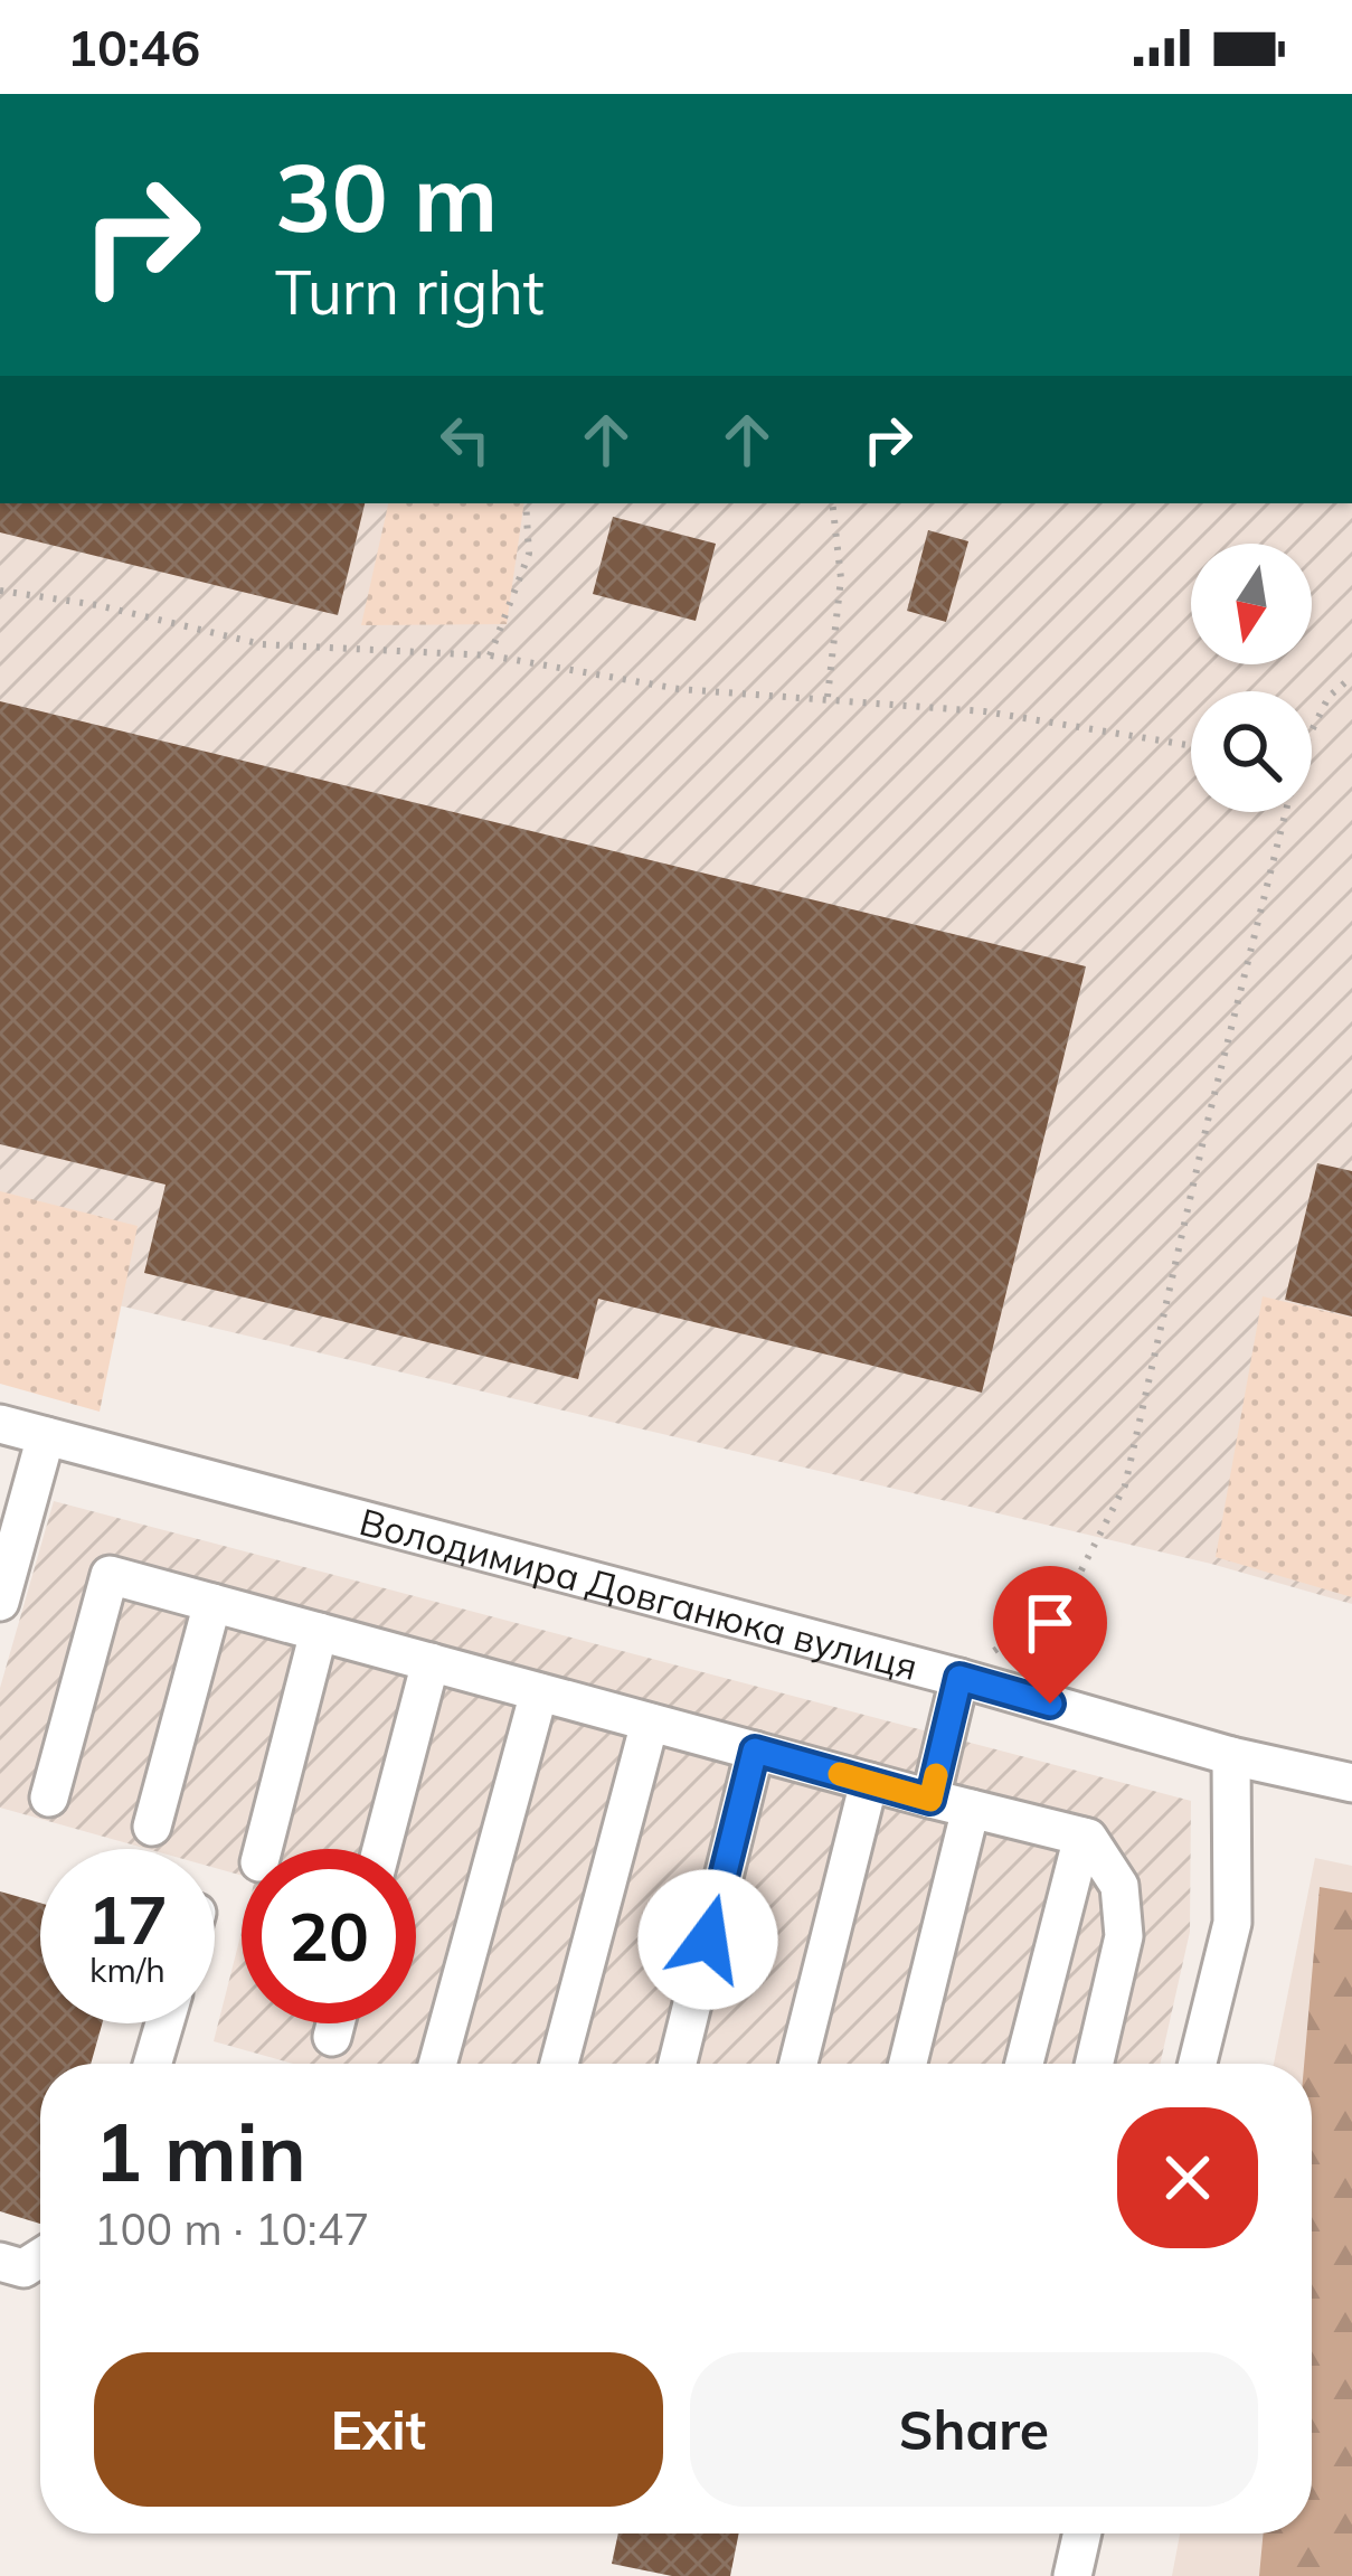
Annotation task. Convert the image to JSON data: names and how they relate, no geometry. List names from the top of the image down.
{
  "streets": {
    "street": ["Володимира Довганюка вулиця"]
  },
  "north": "bottom",
  "page": {
    "status": "10:46",
    "turn": ["30 m", "Turn right"],
    "speed": "17 km/h",
    "limit": "20",
    "heading": ["1 min", "100 m · 10:47"],
    "buttons": ["Exit", "Share"]
  }
}
